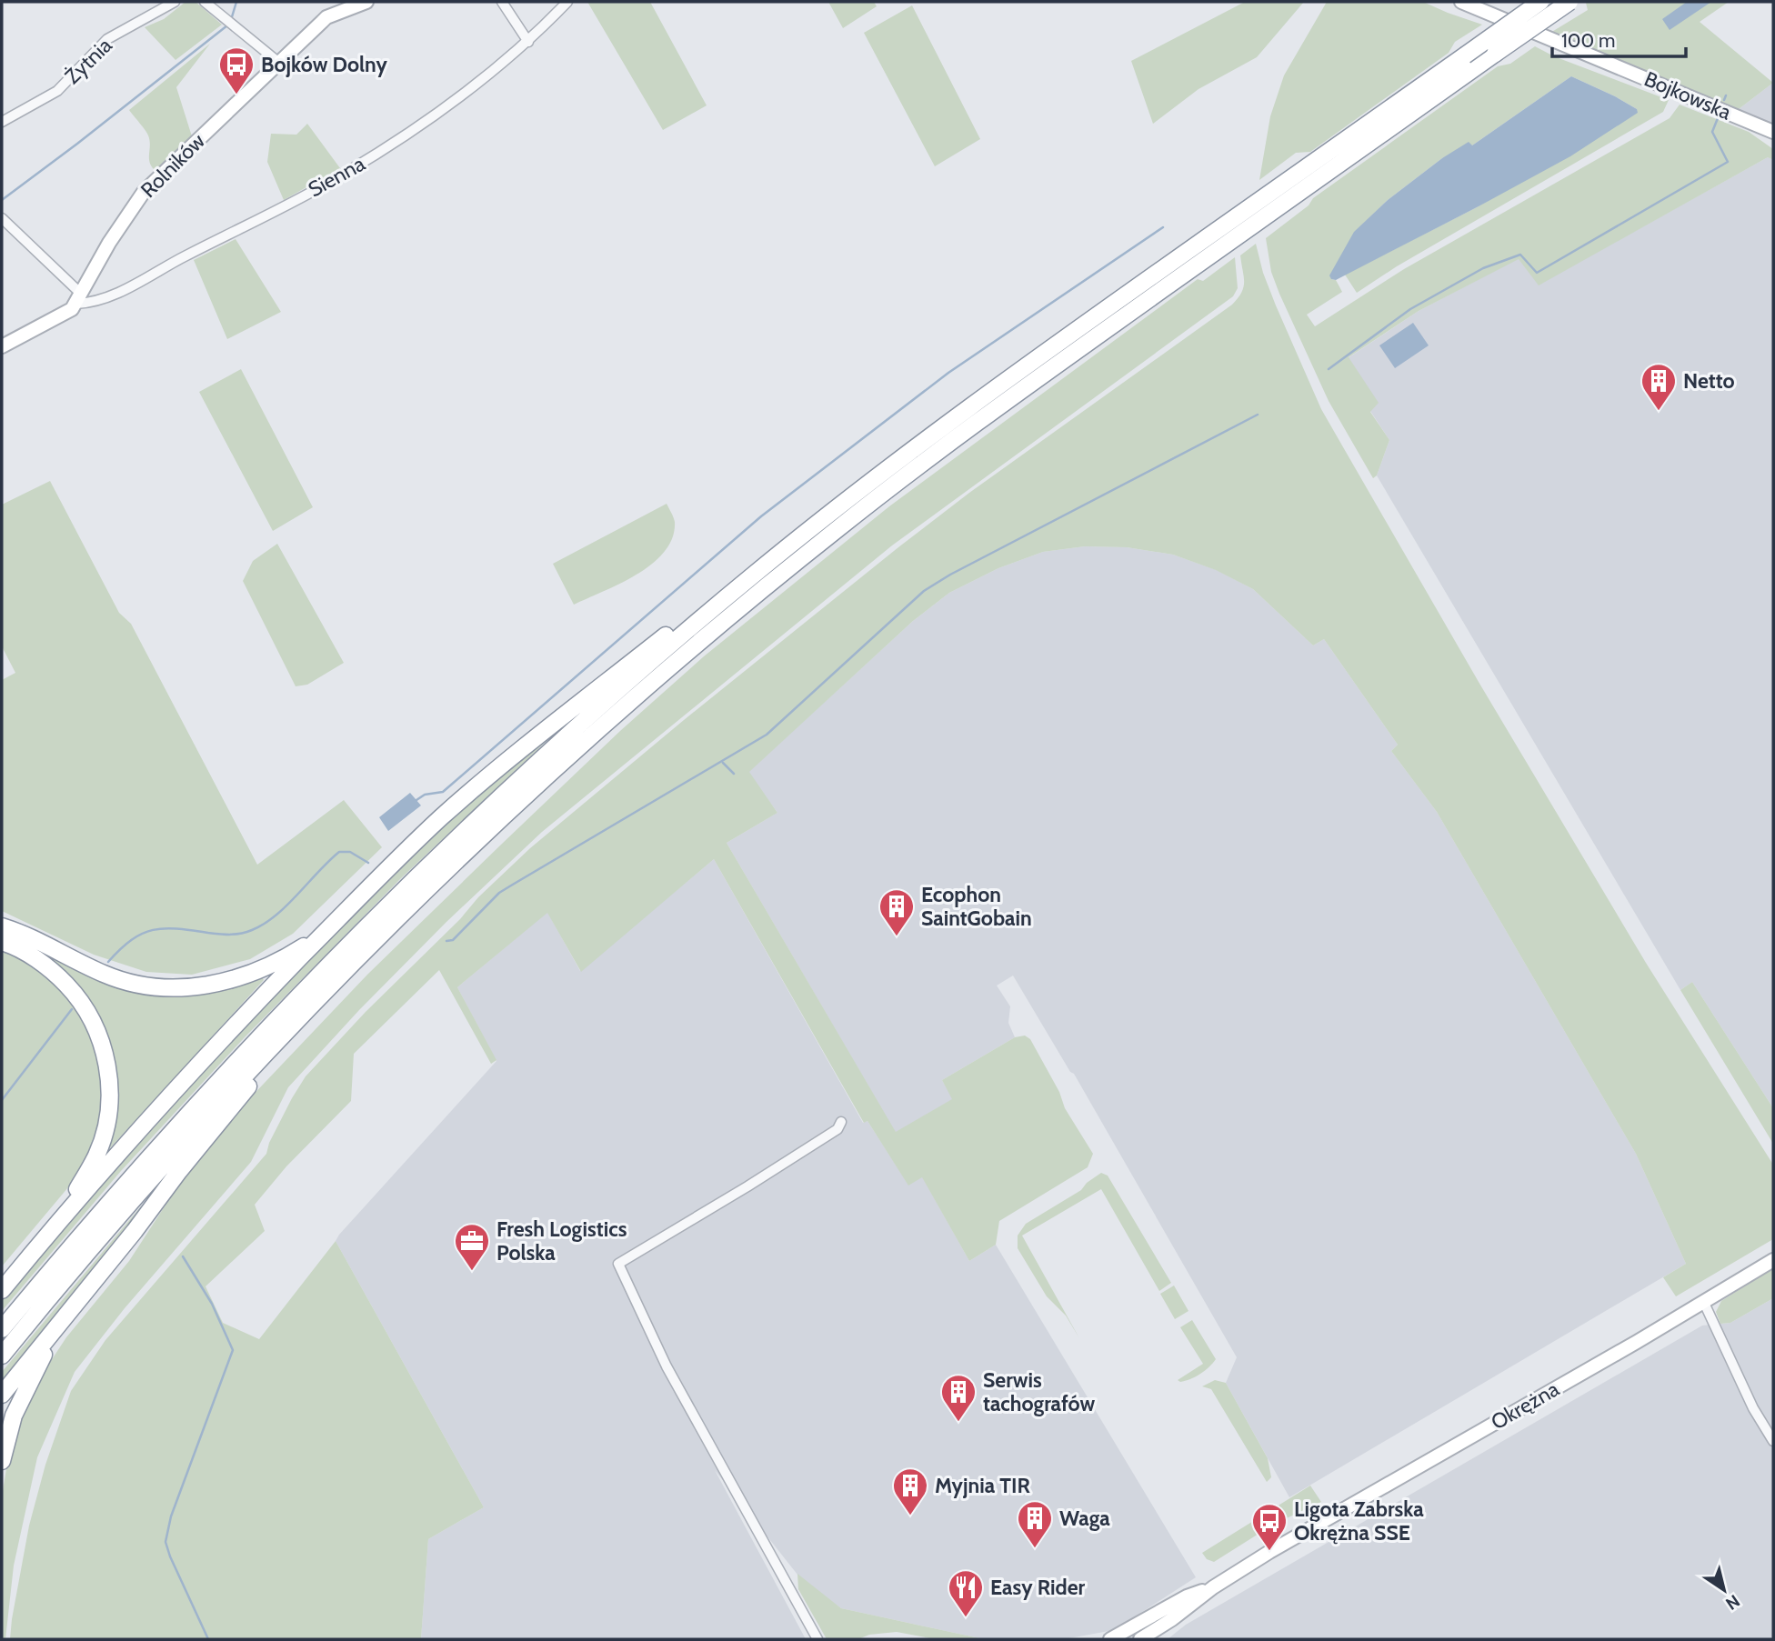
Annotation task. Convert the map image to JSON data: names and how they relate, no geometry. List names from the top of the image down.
{
  "streets": {
    "street": [
      "Żytnia",
      "Bojkowska",
      "Rolników",
      "Sienna",
      "Okrężna"
    ]
  },
  "crossings": [
    ["Rolników", "Sienna"]
  ],
  "places": {
    "bus stop": ["Bojków Dolny", "Ligota Zabrska Okrężna SSE"],
    "building": [
      "Netto",
      "Ecophon SaintGobain",
      "Serwis tachografów",
      "Myjnia TIR",
      "Waga"
    ],
    "office": ["Fresh Logistics Polska"],
    "restaurant": ["Easy Rider"]
  },
  "scale_bar": "100 m",
  "north": "bottom right"
}
